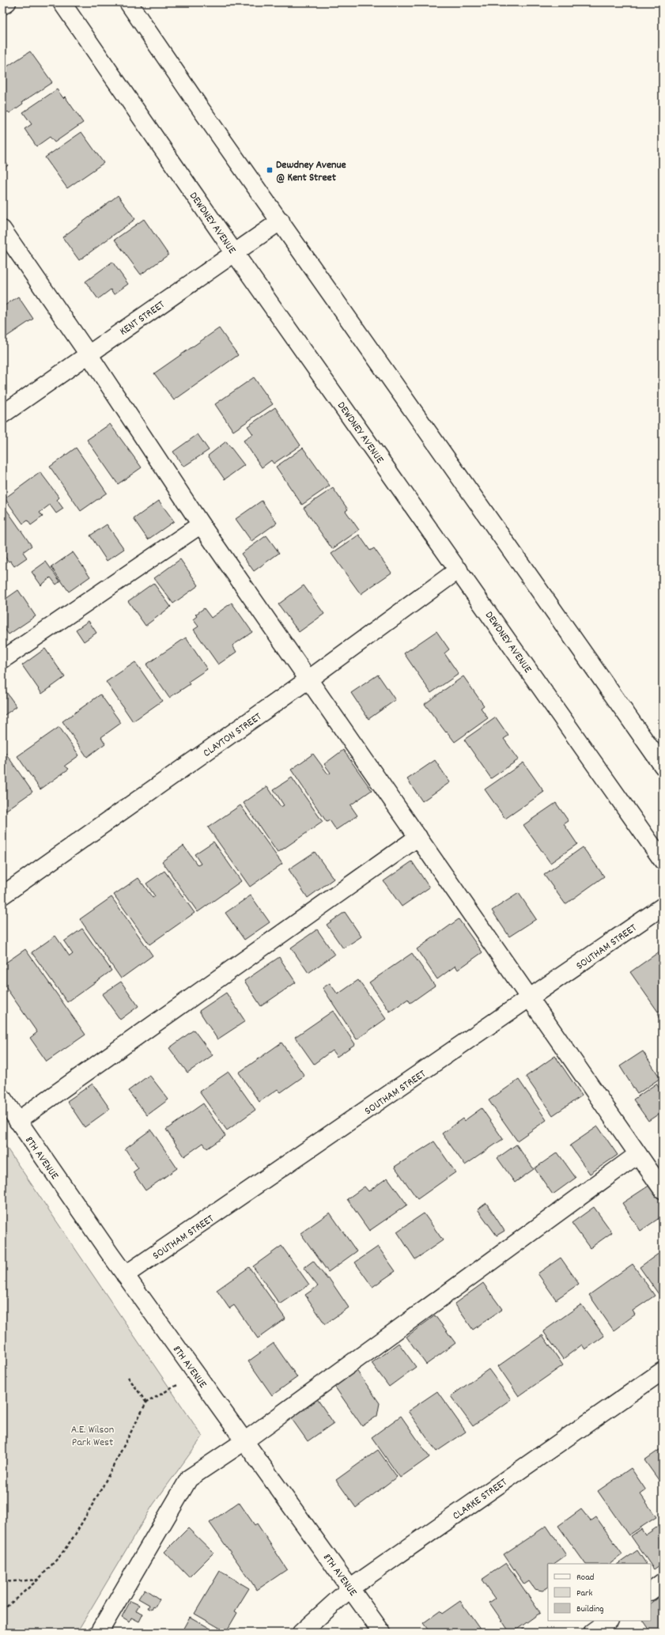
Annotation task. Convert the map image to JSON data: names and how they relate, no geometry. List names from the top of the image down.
{
  "streets": {
    "street": [
      "DEWDNEY AVENUE",
      "KENT STREET",
      "CLAYTON STREET",
      "SOUTHAM STREET",
      "8TH AVENUE",
      "CLARKE STREET"
    ]
  },
  "crossings": [
    ["DEWDNEY AVENUE", "KENT STREET"],
    ["DEWDNEY AVENUE", "CLAYTON STREET"],
    ["SOUTHAM STREET", "8TH AVENUE"],
    ["8TH AVENUE", "CLARKE STREET"]
  ],
  "parks": ["A.E. Wilson Park West"],
  "places": {
    "transit": ["Dewdney Avenue @ Kent Street"]
  },
  "legend": ["Road", "Park", "Building"]
}
